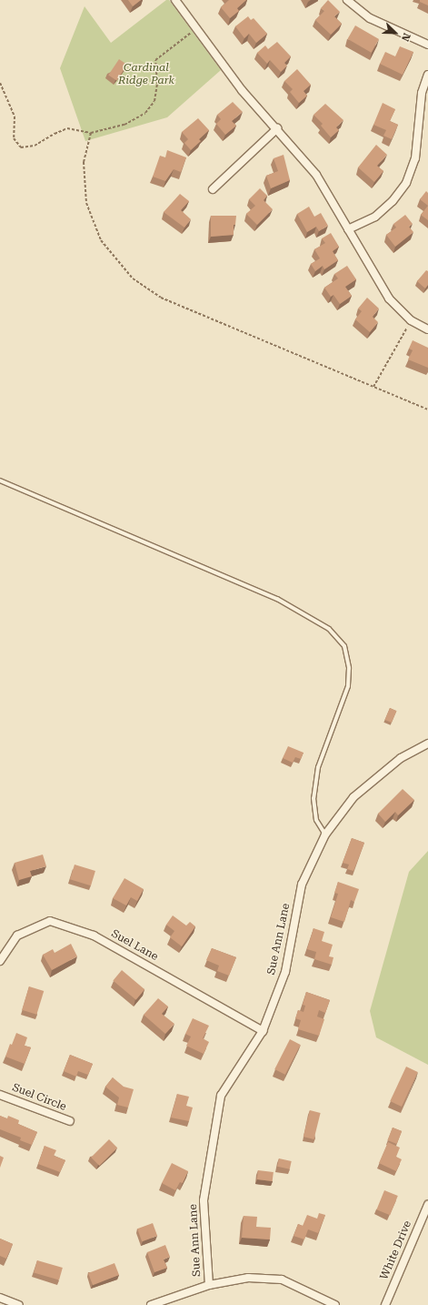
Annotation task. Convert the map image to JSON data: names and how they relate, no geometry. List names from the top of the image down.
{
  "streets": {
    "street": [
      "Sue Ann Lane",
      "Suel Lane",
      "Suel Circle",
      "White Drive"
    ]
  },
  "crossings": [
    ["Sue Ann Lane", "Suel Lane"]
  ],
  "parks": ["Cardinal Ridge Park"],
  "north": "bottom right"
}
